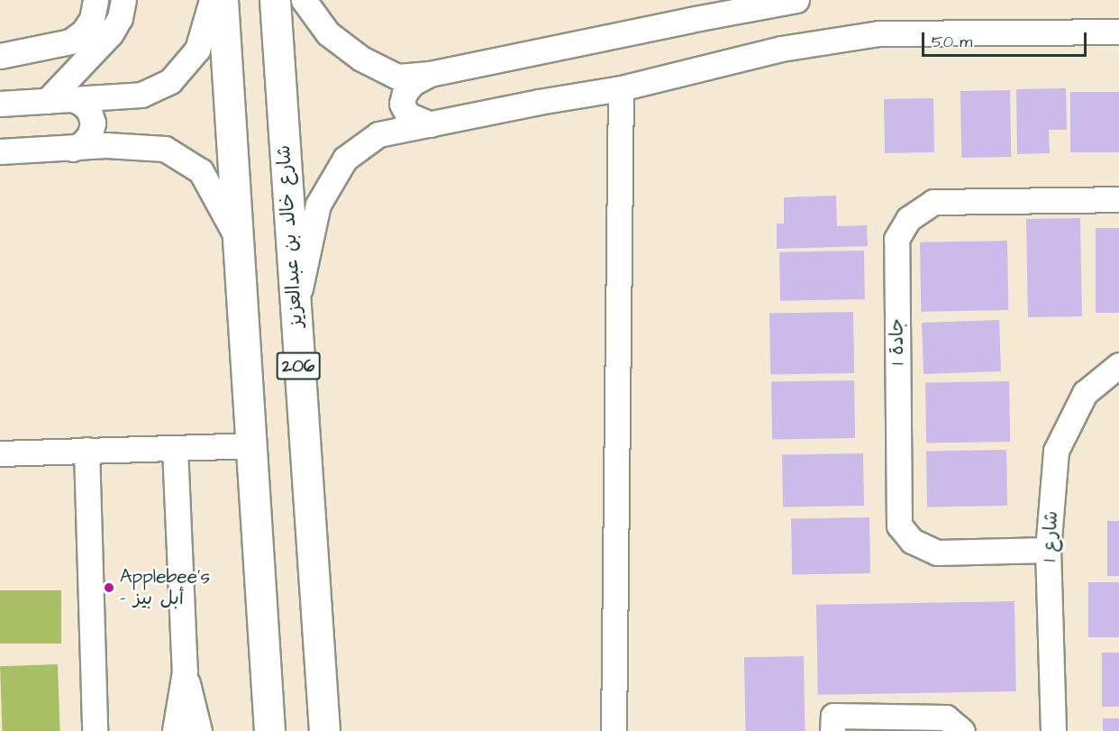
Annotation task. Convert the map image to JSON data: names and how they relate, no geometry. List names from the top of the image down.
{
  "streets": {
    "main road": ["شارع خالد بن عبدالعزيز", "206"],
    "street": ["جادة 1", "شارع 1"]
  },
  "crossings": [
    ["جادة 1", "شارع 1"]
  ],
  "places": ["Applebee's - أبل بيز"],
  "scale_bar": "50 m"
}
